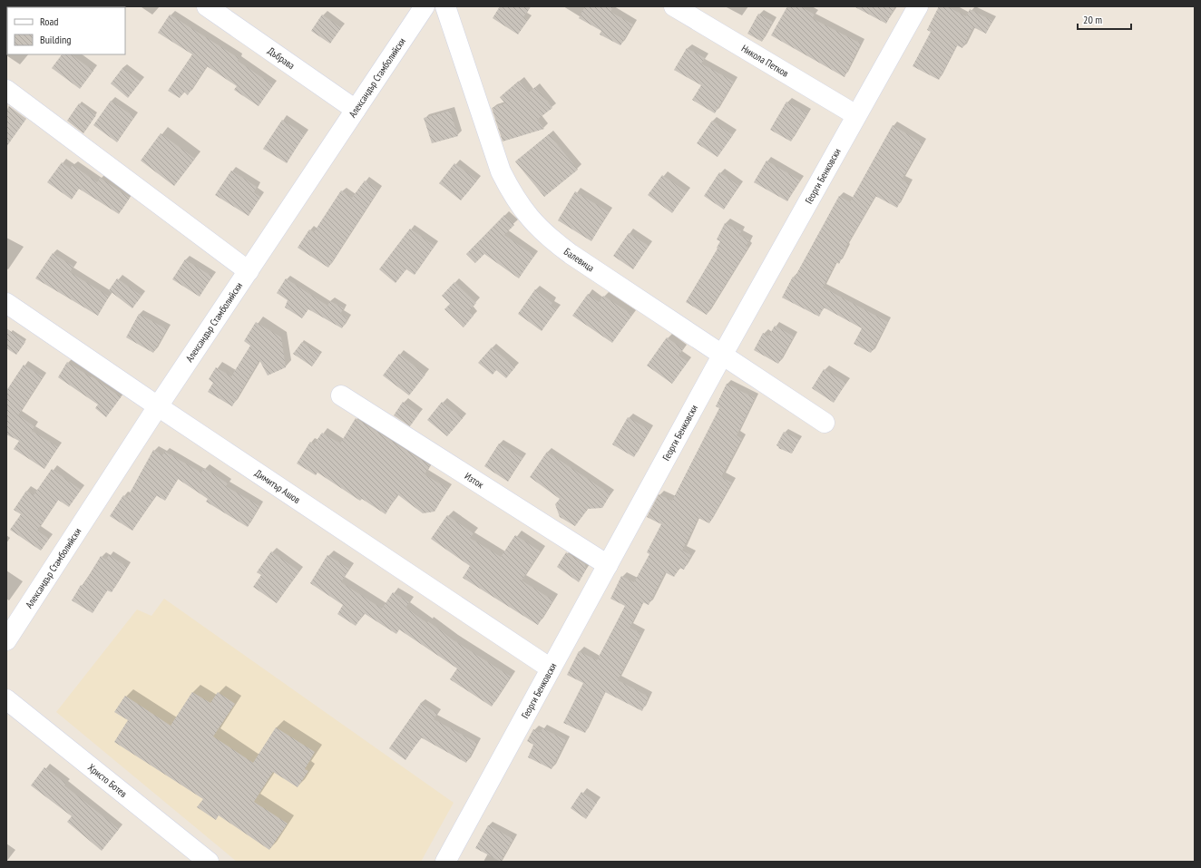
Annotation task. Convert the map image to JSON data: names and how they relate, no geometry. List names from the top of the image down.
{
  "streets": {
    "street": [
      "Дъбрава",
      "Никола Петков",
      "Александър Стамболийски",
      "Георги Бенковски",
      "Балевица",
      "Изток",
      "Димитър Ашов",
      "Христо Ботев"
    ]
  },
  "crossings": [
    ["Дъбрава", "Александър Стамболийски"],
    ["Никола Петков", "Георги Бенковски"],
    ["Александър Стамболийски", "Димитър Ашов"],
    ["Георги Бенковски", "Балевица"],
    ["Георги Бенковски", "Изток"],
    ["Георги Бенковски", "Димитър Ашов"]
  ],
  "legend": ["Road", "Building"],
  "scale_bar": "20 m"
}
